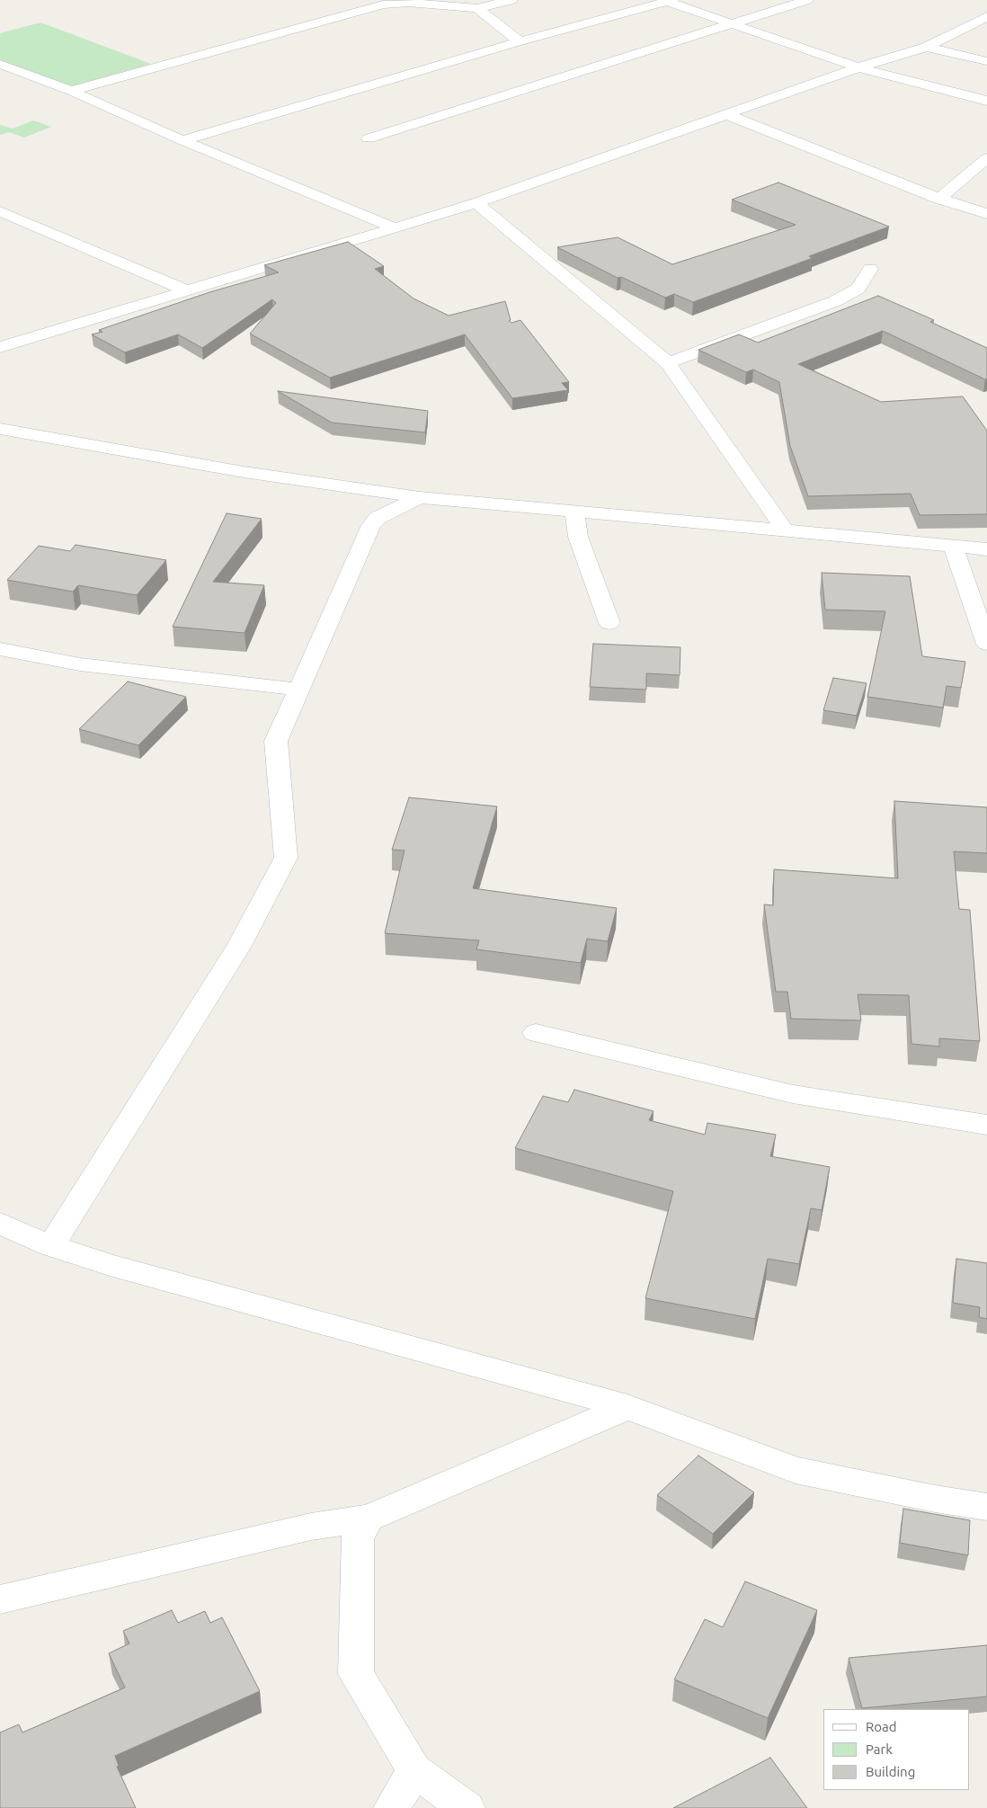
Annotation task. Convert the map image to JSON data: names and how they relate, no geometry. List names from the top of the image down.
{
  "legend": ["Road", "Park", "Building"]
}
